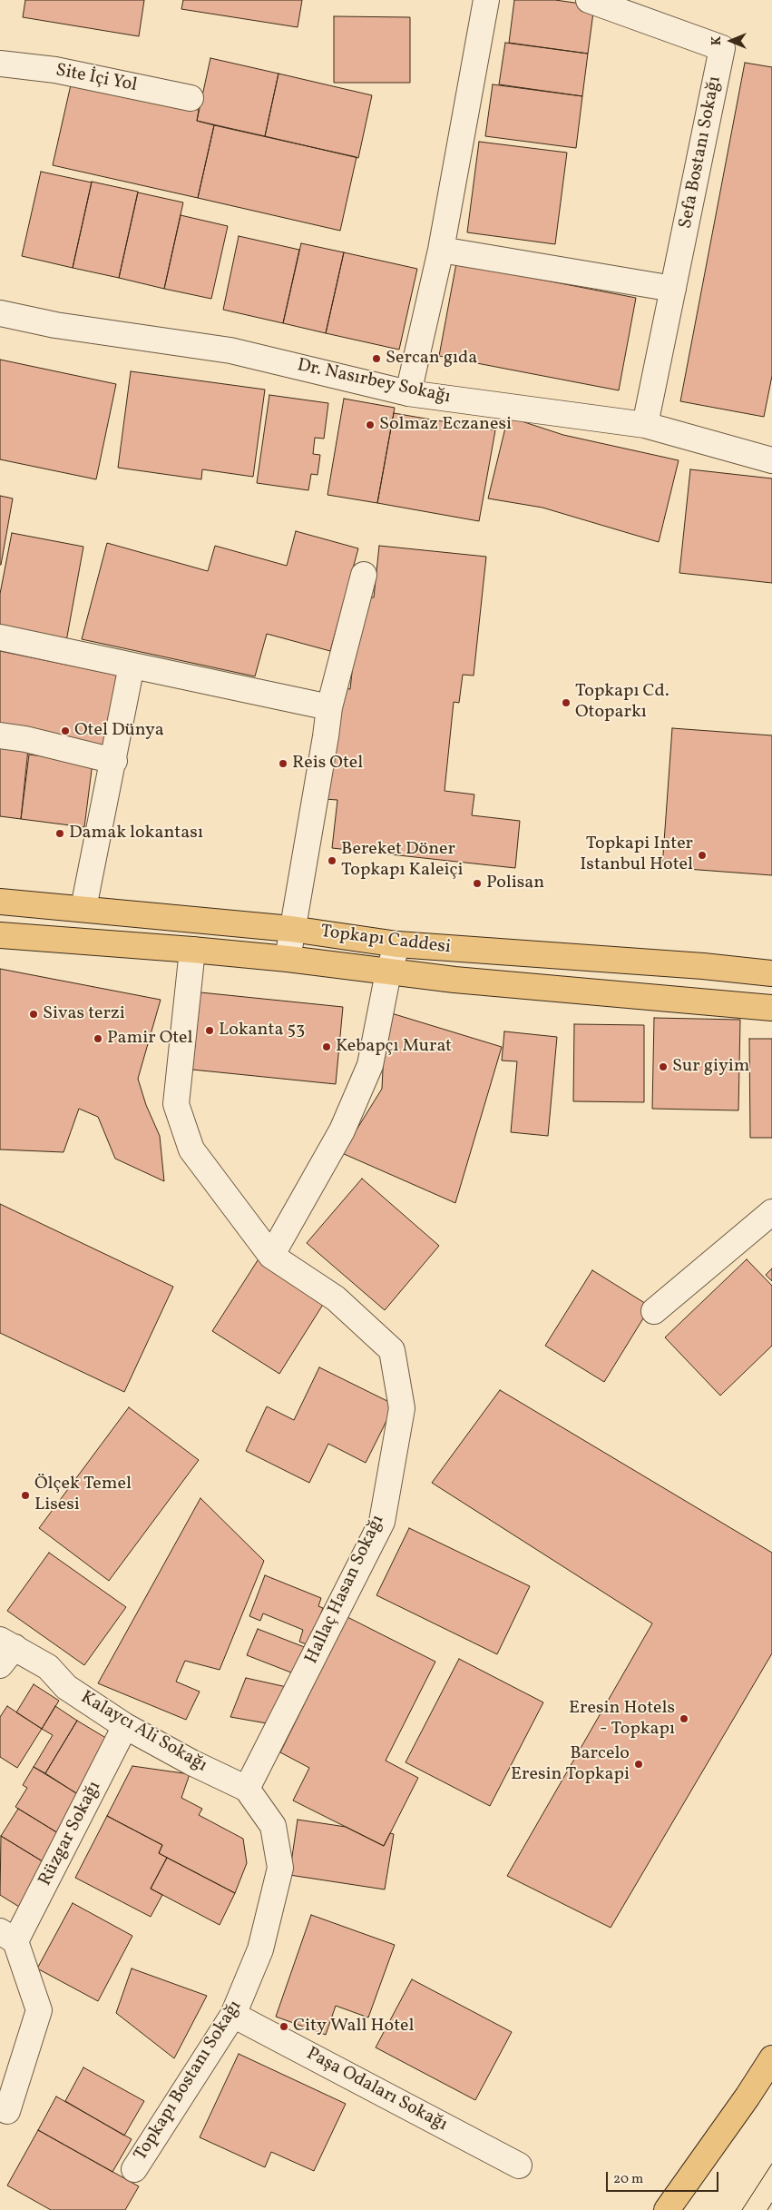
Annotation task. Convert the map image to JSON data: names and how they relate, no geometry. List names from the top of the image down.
{
  "streets": {
    "main road": ["Topkapı Caddesi"],
    "street": [
      "Site İçi Yol",
      "Sefa Bostanı Sokağı",
      "Dr. Nasırbey Sokağı",
      "Hallaç Hasan Sokağı",
      "Kalaycı Ali Sokağı",
      "Rüzgar Sokağı",
      "Topkapı Bostanı Sokağı",
      "Paşa Odaları Sokağı"
    ]
  },
  "crossings": [
    ["Sefa Bostanı Sokağı", "Dr. Nasırbey Sokağı"],
    ["Topkapı Caddesi", "Hallaç Hasan Sokağı"],
    ["Hallaç Hasan Sokağı", "Kalaycı Ali Sokağı"],
    ["Hallaç Hasan Sokağı", "Topkapı Bostanı Sokağı"],
    ["Kalaycı Ali Sokağı", "Rüzgar Sokağı"],
    ["Kalaycı Ali Sokağı", "Topkapı Bostanı Sokağı"],
    ["Topkapı Bostanı Sokağı", "Paşa Odaları Sokağı"]
  ],
  "places": [
    "Sercan gıda",
    "Solmaz Eczanesi",
    "Topkapı Cd. Otoparkı",
    "Otel Dünya",
    "Reis Otel",
    "Damak lokantası",
    "Topkapi Inter Istanbul Hotel",
    "Bereket Döner Topkapı Kaleiçi",
    "Polisan",
    "Sivas terzi",
    "Lokanta 53",
    "Pamir Otel",
    "Kebapçı Murat",
    "Sur giyim",
    "Ölçek Temel Lisesi",
    "Eresin Hotels - Topkapı",
    "Barcelo Eresin Topkapi",
    "City Wall Hotel"
  ],
  "scale_bar": "20 m",
  "north": "left"
}
